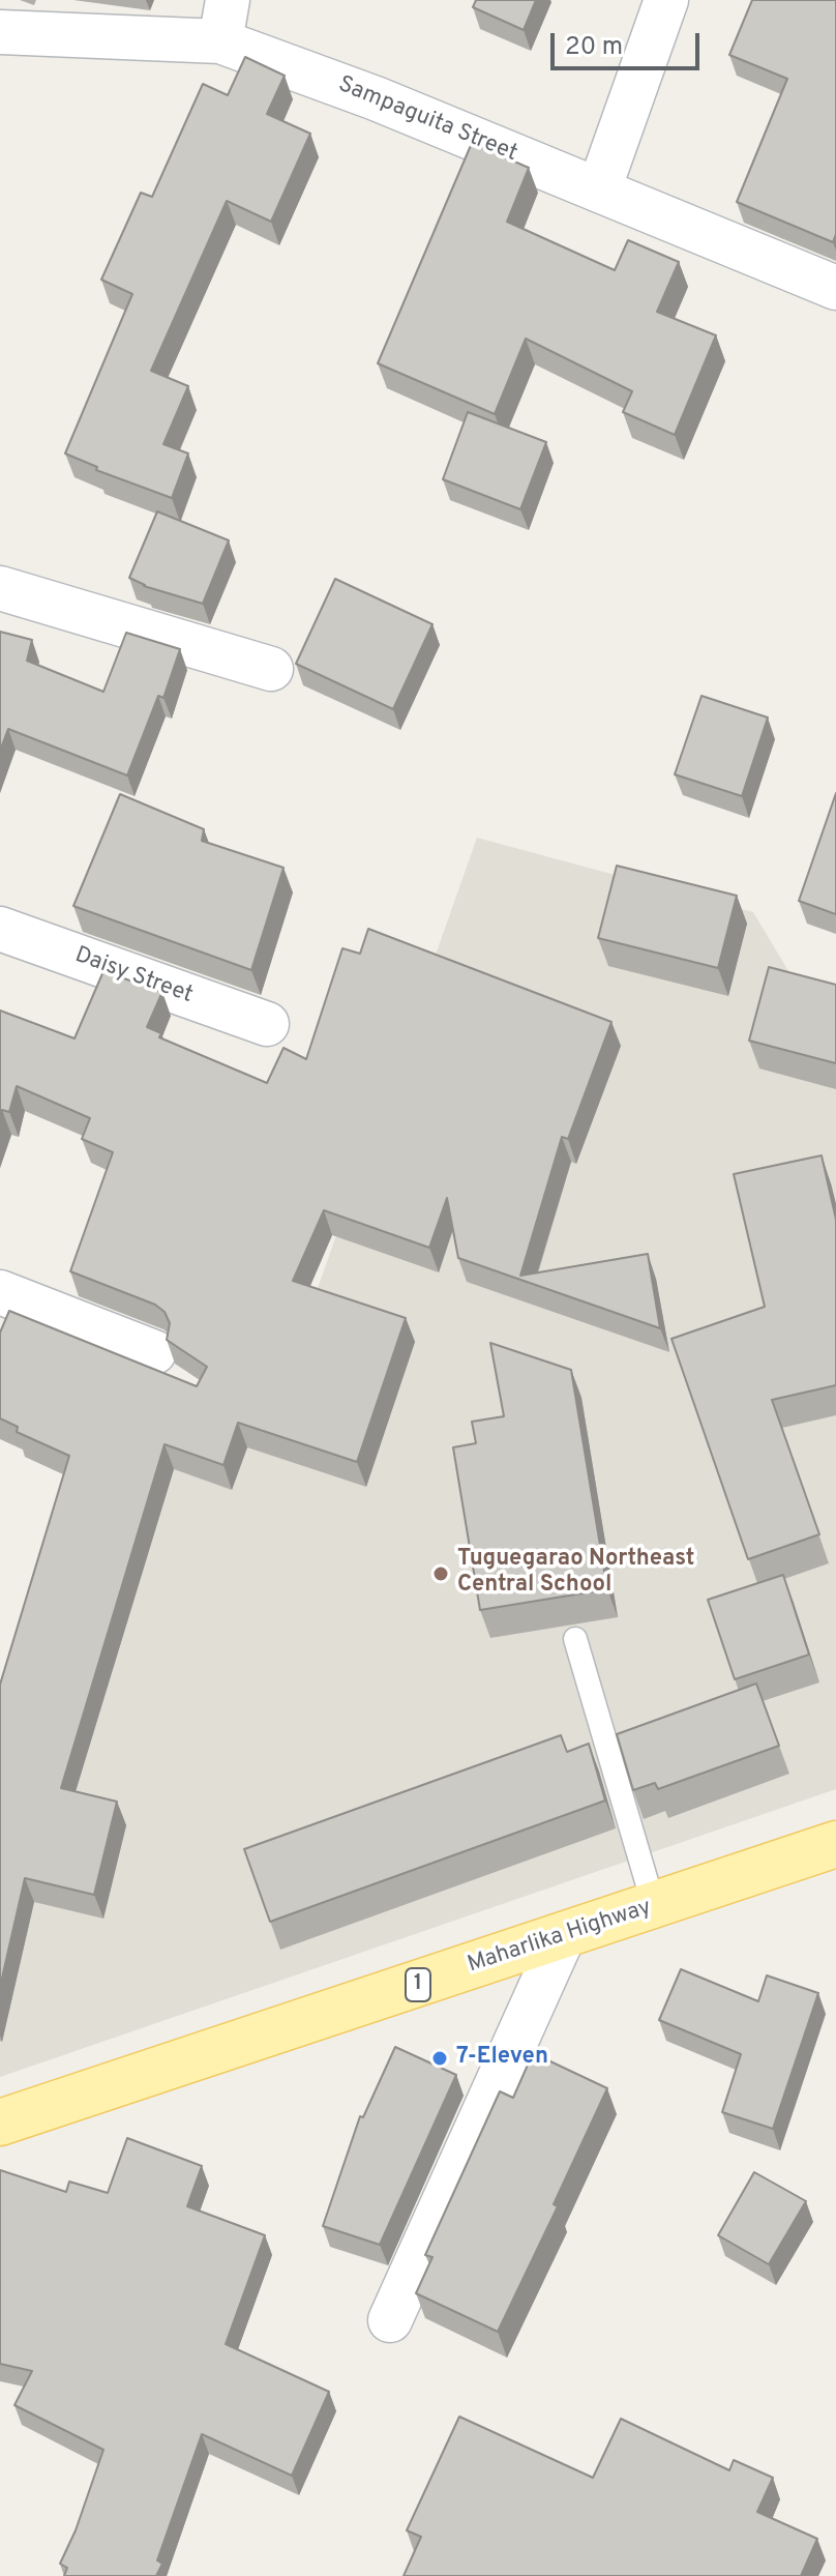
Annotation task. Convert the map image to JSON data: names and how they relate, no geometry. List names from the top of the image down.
{
  "streets": {
    "main road": ["Maharlika Highway", "1"],
    "street": ["Sampaguita Street", "Daisy Street"]
  },
  "places": ["Tuguegarao Northeast Central School", "7-Eleven"],
  "scale_bar": "20 m"
}
